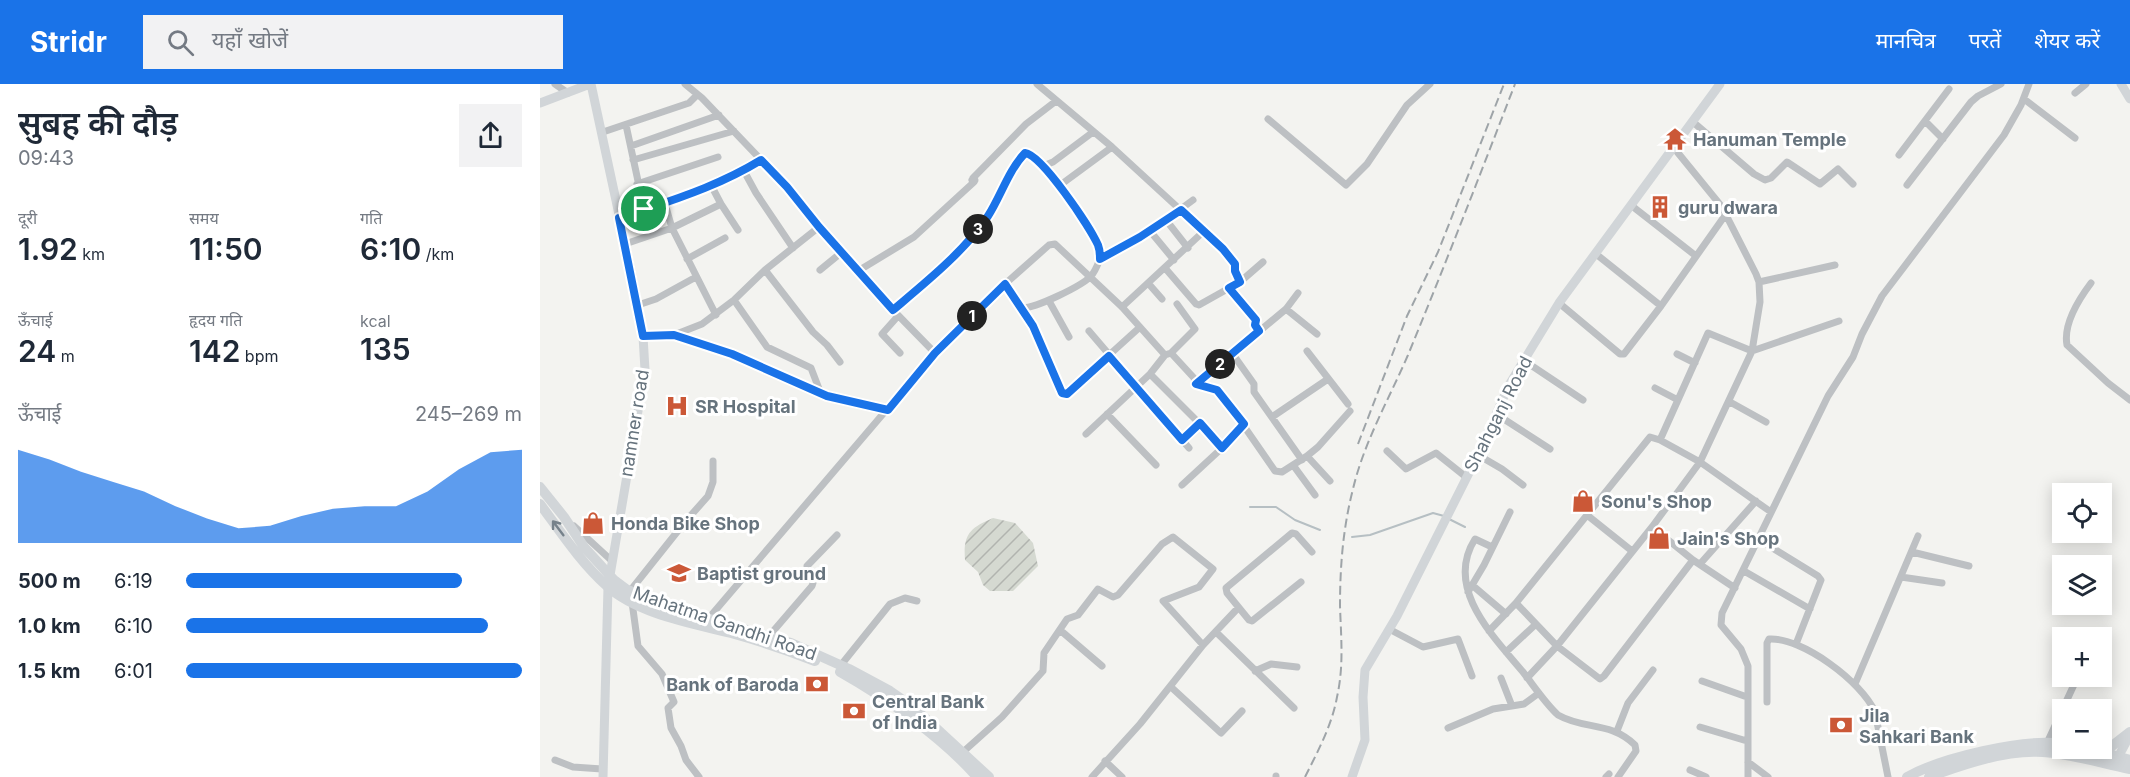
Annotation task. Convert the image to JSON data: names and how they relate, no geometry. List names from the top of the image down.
{
  "streets": {
    "highway": ["Mahatma Gandhi Road"],
    "main road": ["Shahganj Road", "namner road"]
  },
  "crossings": [
    ["namner road", "Mahatma Gandhi Road"]
  ],
  "places": {
    "temple": ["Hanuman Temple"],
    "building": ["guru dwara"],
    "hospital": ["SR Hospital"],
    "shop": ["Sonu's Shop", "Honda Bike Shop", "Jain's Shop"],
    "school or university": ["Baptist ground"],
    "bank": ["Bank of Baroda", "Central Bank of India", "Jila Sahkari Bank"]
  },
  "page": {
    "header": "Stridr",
    "search": "यहाँ खोजें",
    "nav": ["मानचित्र", "परतें", "शेयर करें"],
    "heading": ["सुबह की दौड़", "09:43"],
    "stats": [
      ["दूरी", "1.92 km"],
      ["समय", "11:50"],
      ["गति", "6:10 /km"],
      ["ऊँचाई", "24 m"],
      ["हृदय गति", "142 bpm"],
      ["kcal", "135"]
    ],
    "pins": ["3", "1", "2"],
    "chart": ["ऊँचाई", "245–269 m"],
    "map_buttons": ["+", "−"],
    "list": [
      {
        "name": "500 m",
        "note": "6:19"
      },
      {
        "name": "1.0 km",
        "note": "6:10"
      },
      {
        "name": "1.5 km",
        "note": "6:01"
      }
    ]
  }
}
